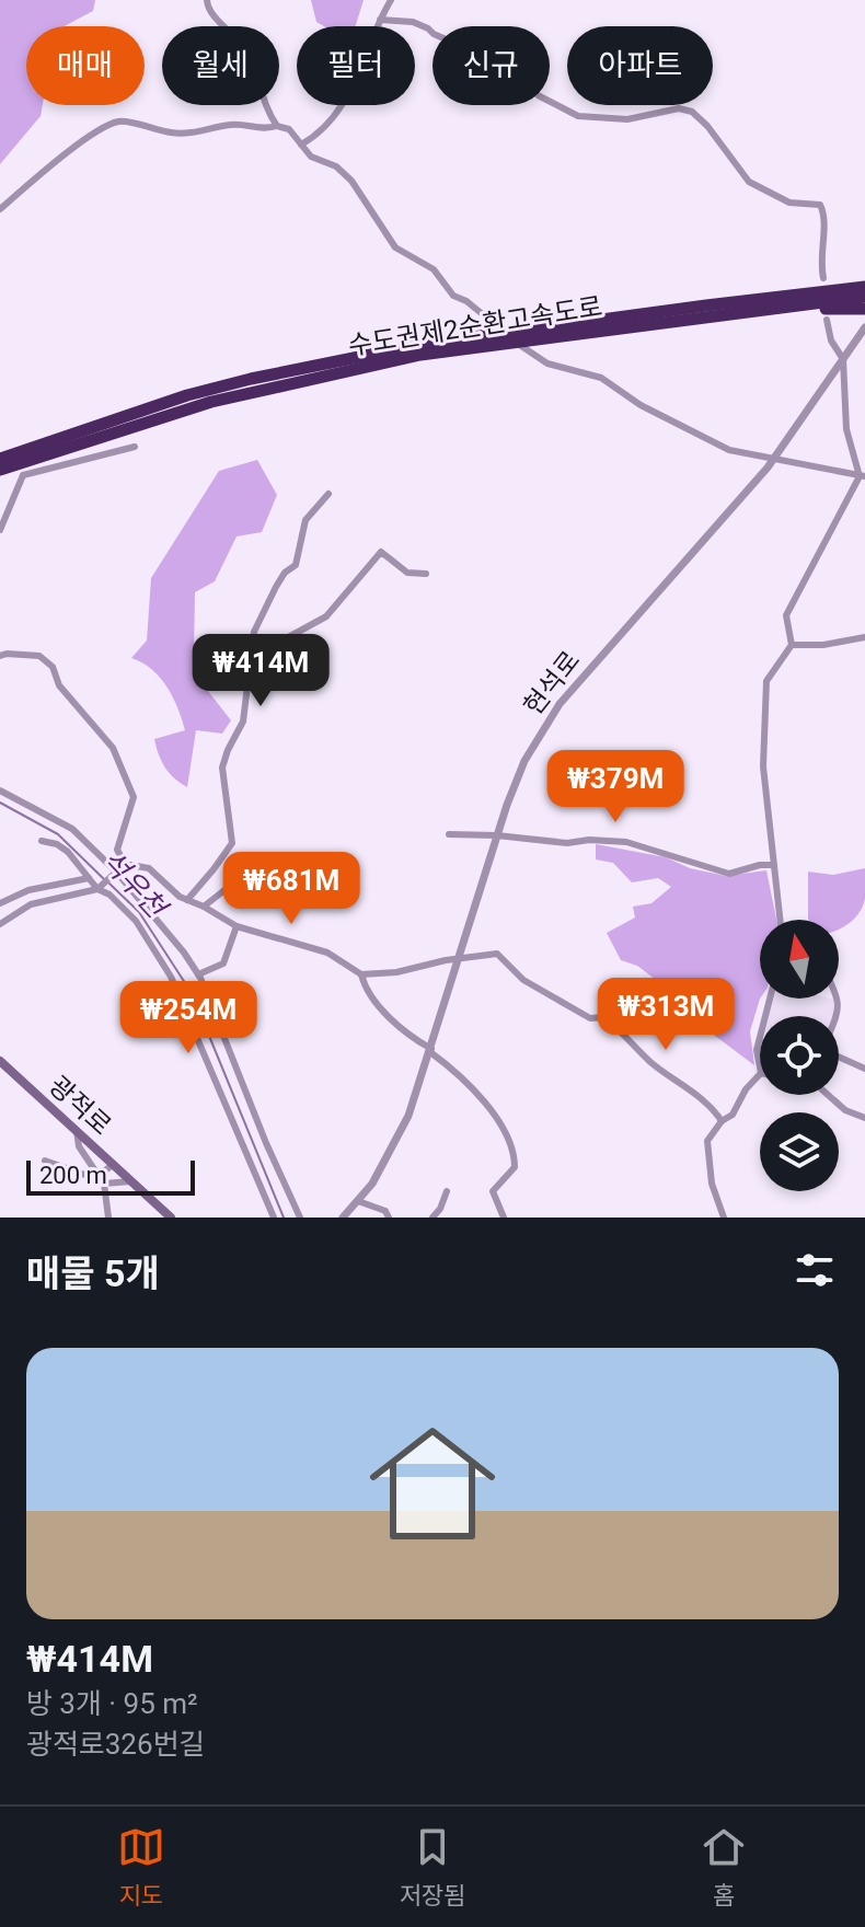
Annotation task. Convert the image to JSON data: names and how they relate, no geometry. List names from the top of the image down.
{
  "streets": {
    "highway": ["수도권제2순환고속도로"],
    "main road": ["광적로"],
    "street": ["현석로"]
  },
  "water": ["석우천"],
  "scale_bar": "200 m",
  "north": "top",
  "page": {
    "chip": [
      "매매",
      "월세",
      "필터",
      "신규",
      "아파트"
    ],
    "price": [
      "₩414M",
      "₩379M",
      "₩681M",
      "₩313M",
      "₩254M"
    ],
    "scale": "200 m",
    "heading": "매물 5개",
    "list": [
      {
        "name": "₩414M",
        "note": "방 3개 · 95 m² · 광적로326번길"
      }
    ],
    "tabs": ["지도", "저장됨", "홈"]
  }
}
